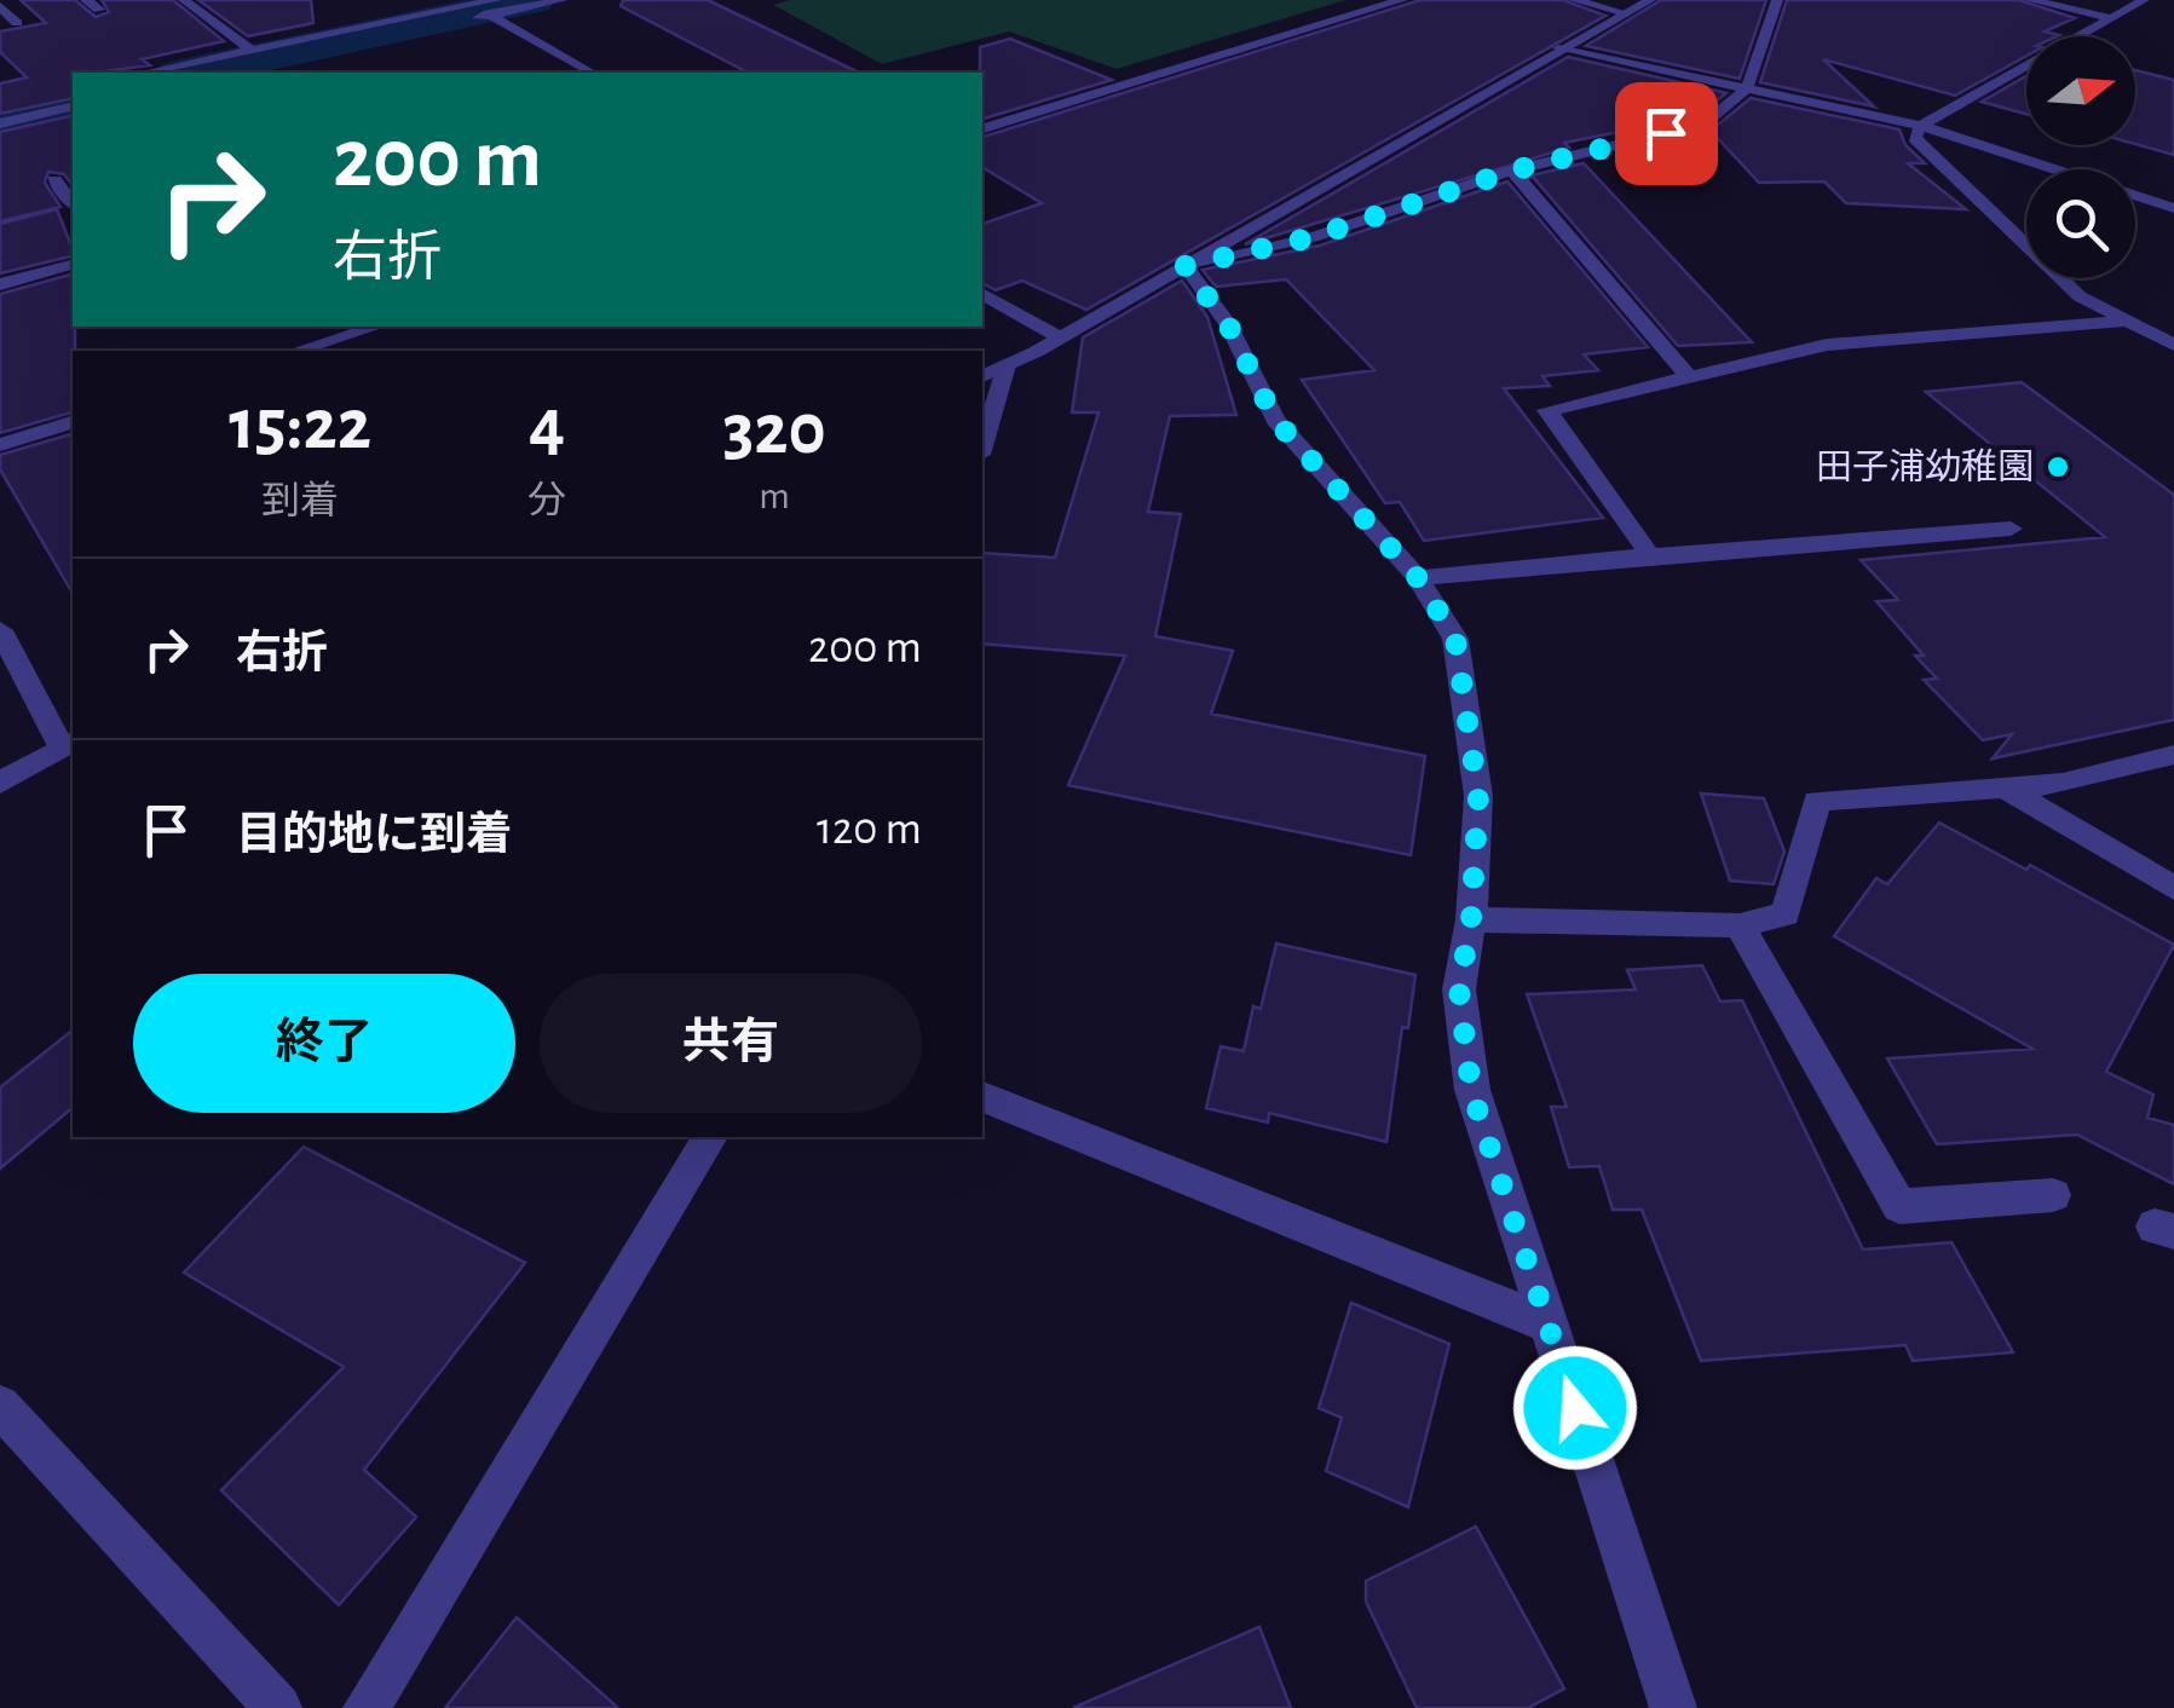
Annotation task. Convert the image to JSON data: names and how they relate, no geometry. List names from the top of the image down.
{
  "places": ["田子浦幼稚園"],
  "north": "right",
  "page": {
    "turn": ["200 m", "右折"],
    "eta": [
      "15:22",
      "到着",
      "4",
      "分",
      "320",
      "m"
    ],
    "list": [
      {
        "name": "右折",
        "value": "200 m"
      },
      {
        "name": "目的地に到着",
        "value": "120 m"
      }
    ],
    "buttons": ["終了", "共有"]
  }
}
